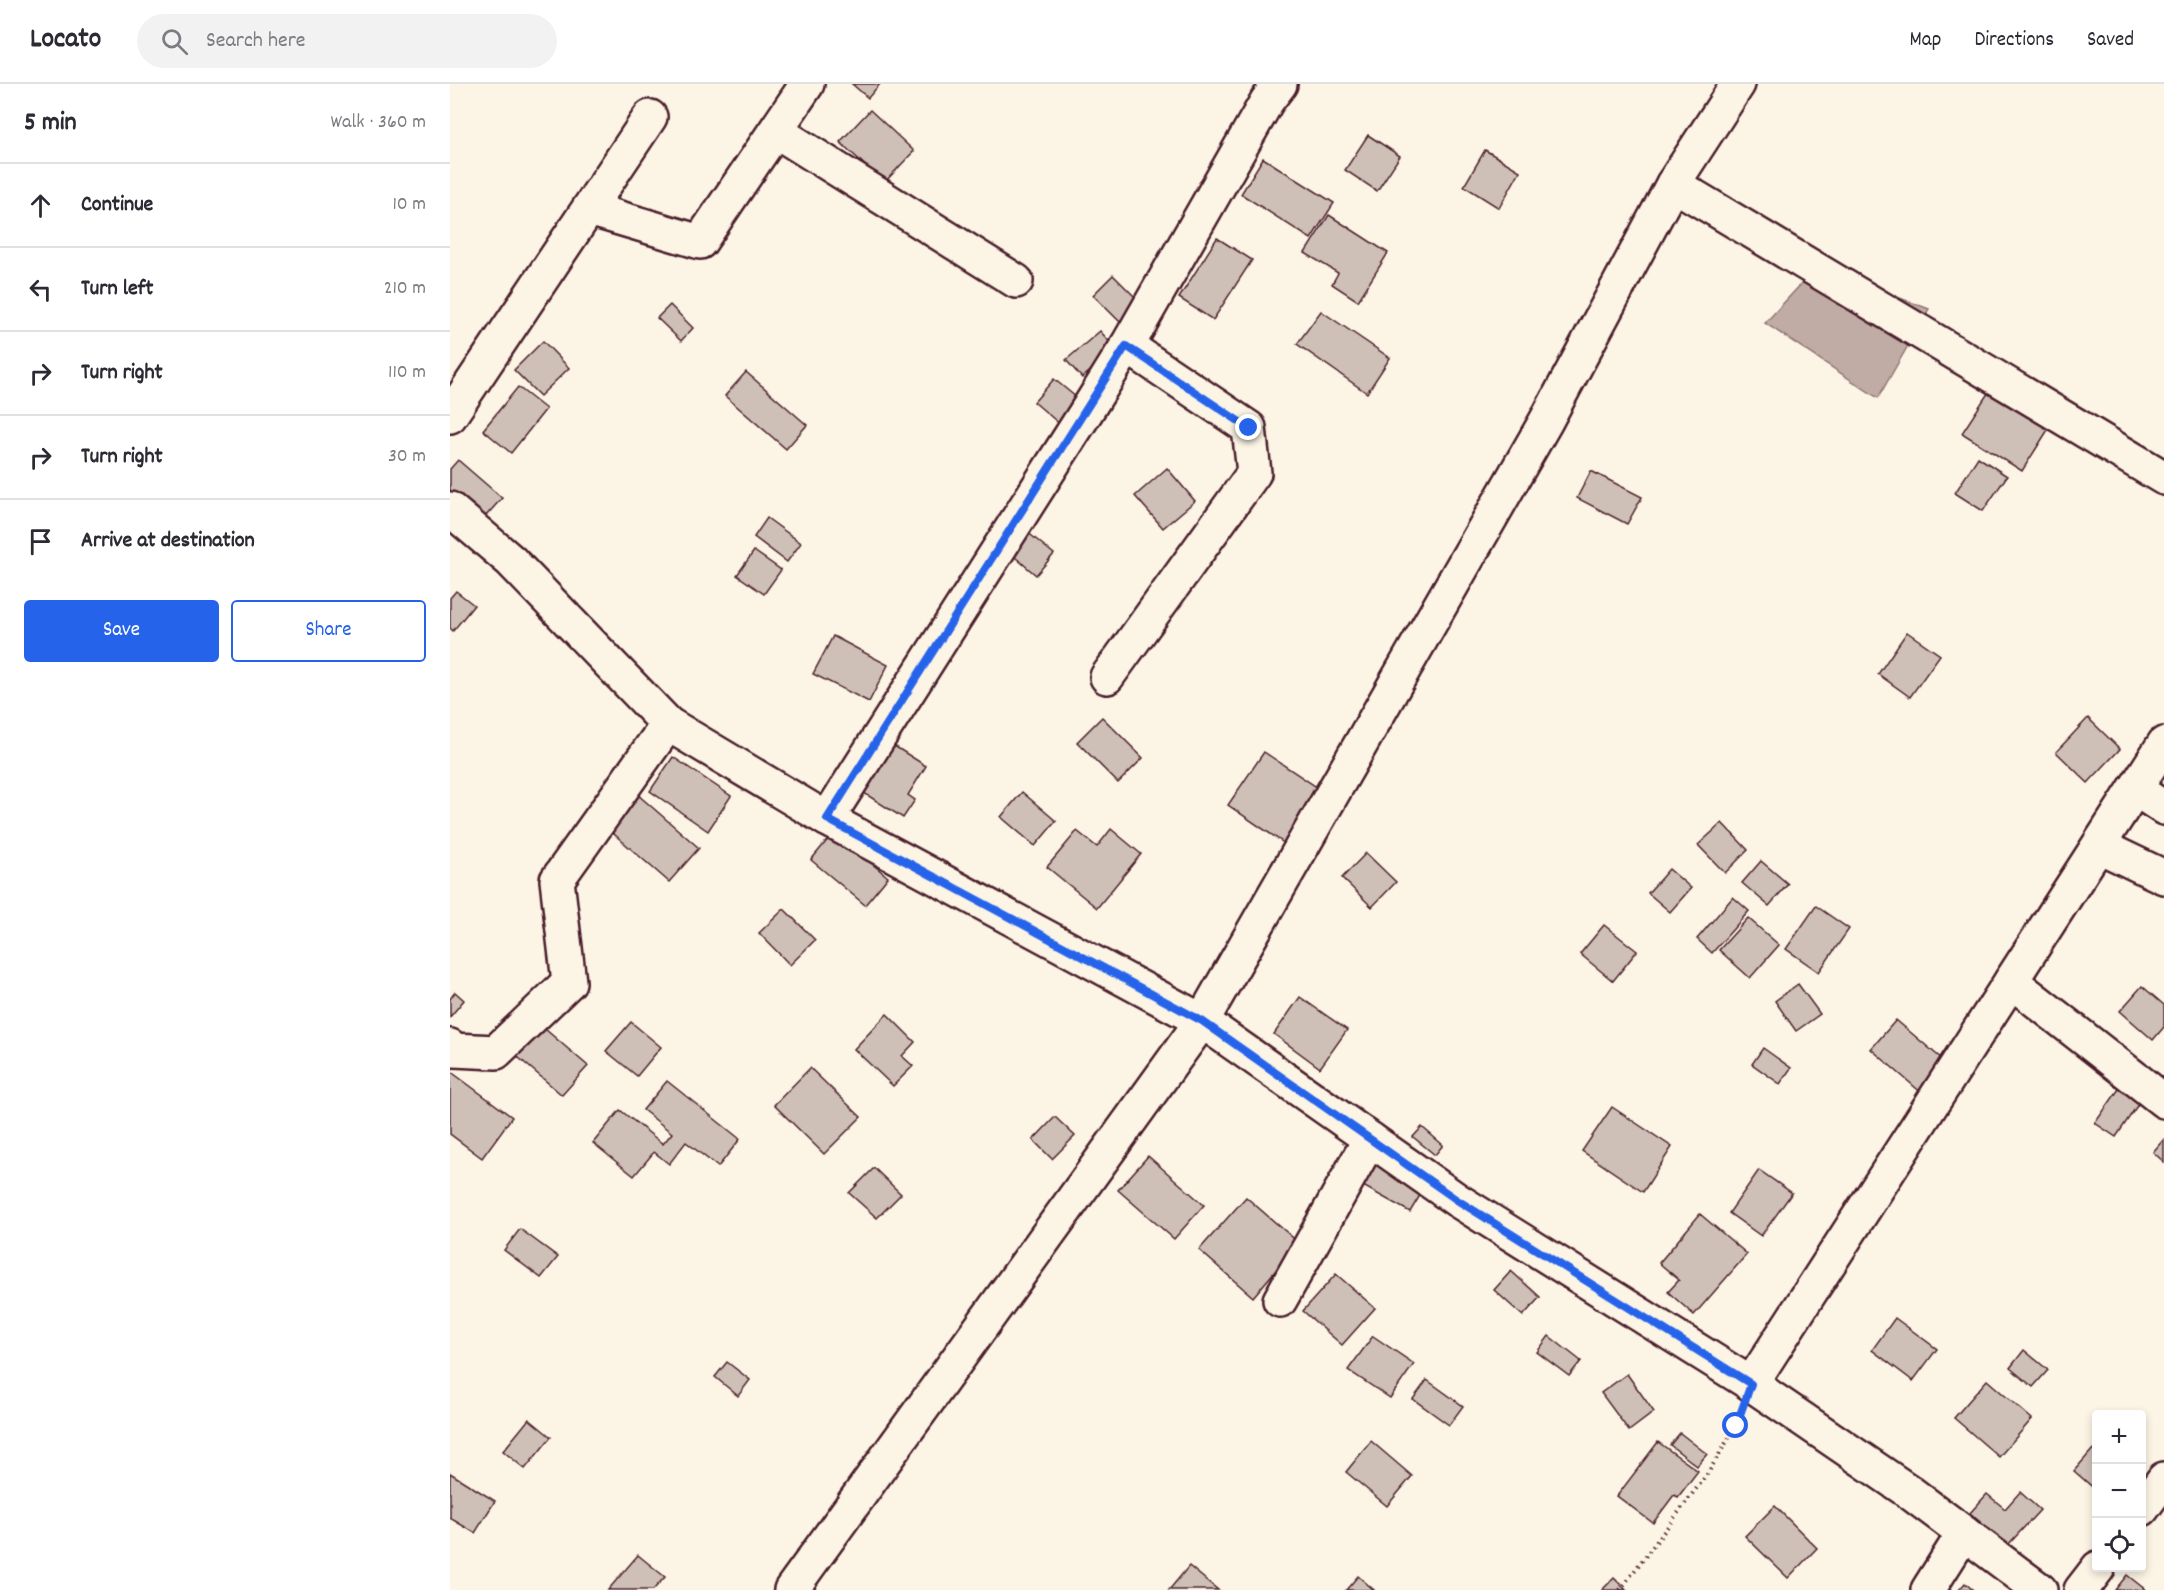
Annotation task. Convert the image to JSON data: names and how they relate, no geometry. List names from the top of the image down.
{
  "page": {
    "header": "Locato",
    "search": "Search here",
    "nav": ["Map", "Directions", "Saved"],
    "heading": ["5 min", "Walk · 360 m"],
    "list": [
      ["Continue", "10 m"],
      ["Turn left", "210 m"],
      ["Turn right", "110 m"],
      ["Turn right", "30 m"],
      "Arrive at destination"
    ],
    "buttons": ["Save", "Share"],
    "map_buttons": ["+", "−"]
  }
}
